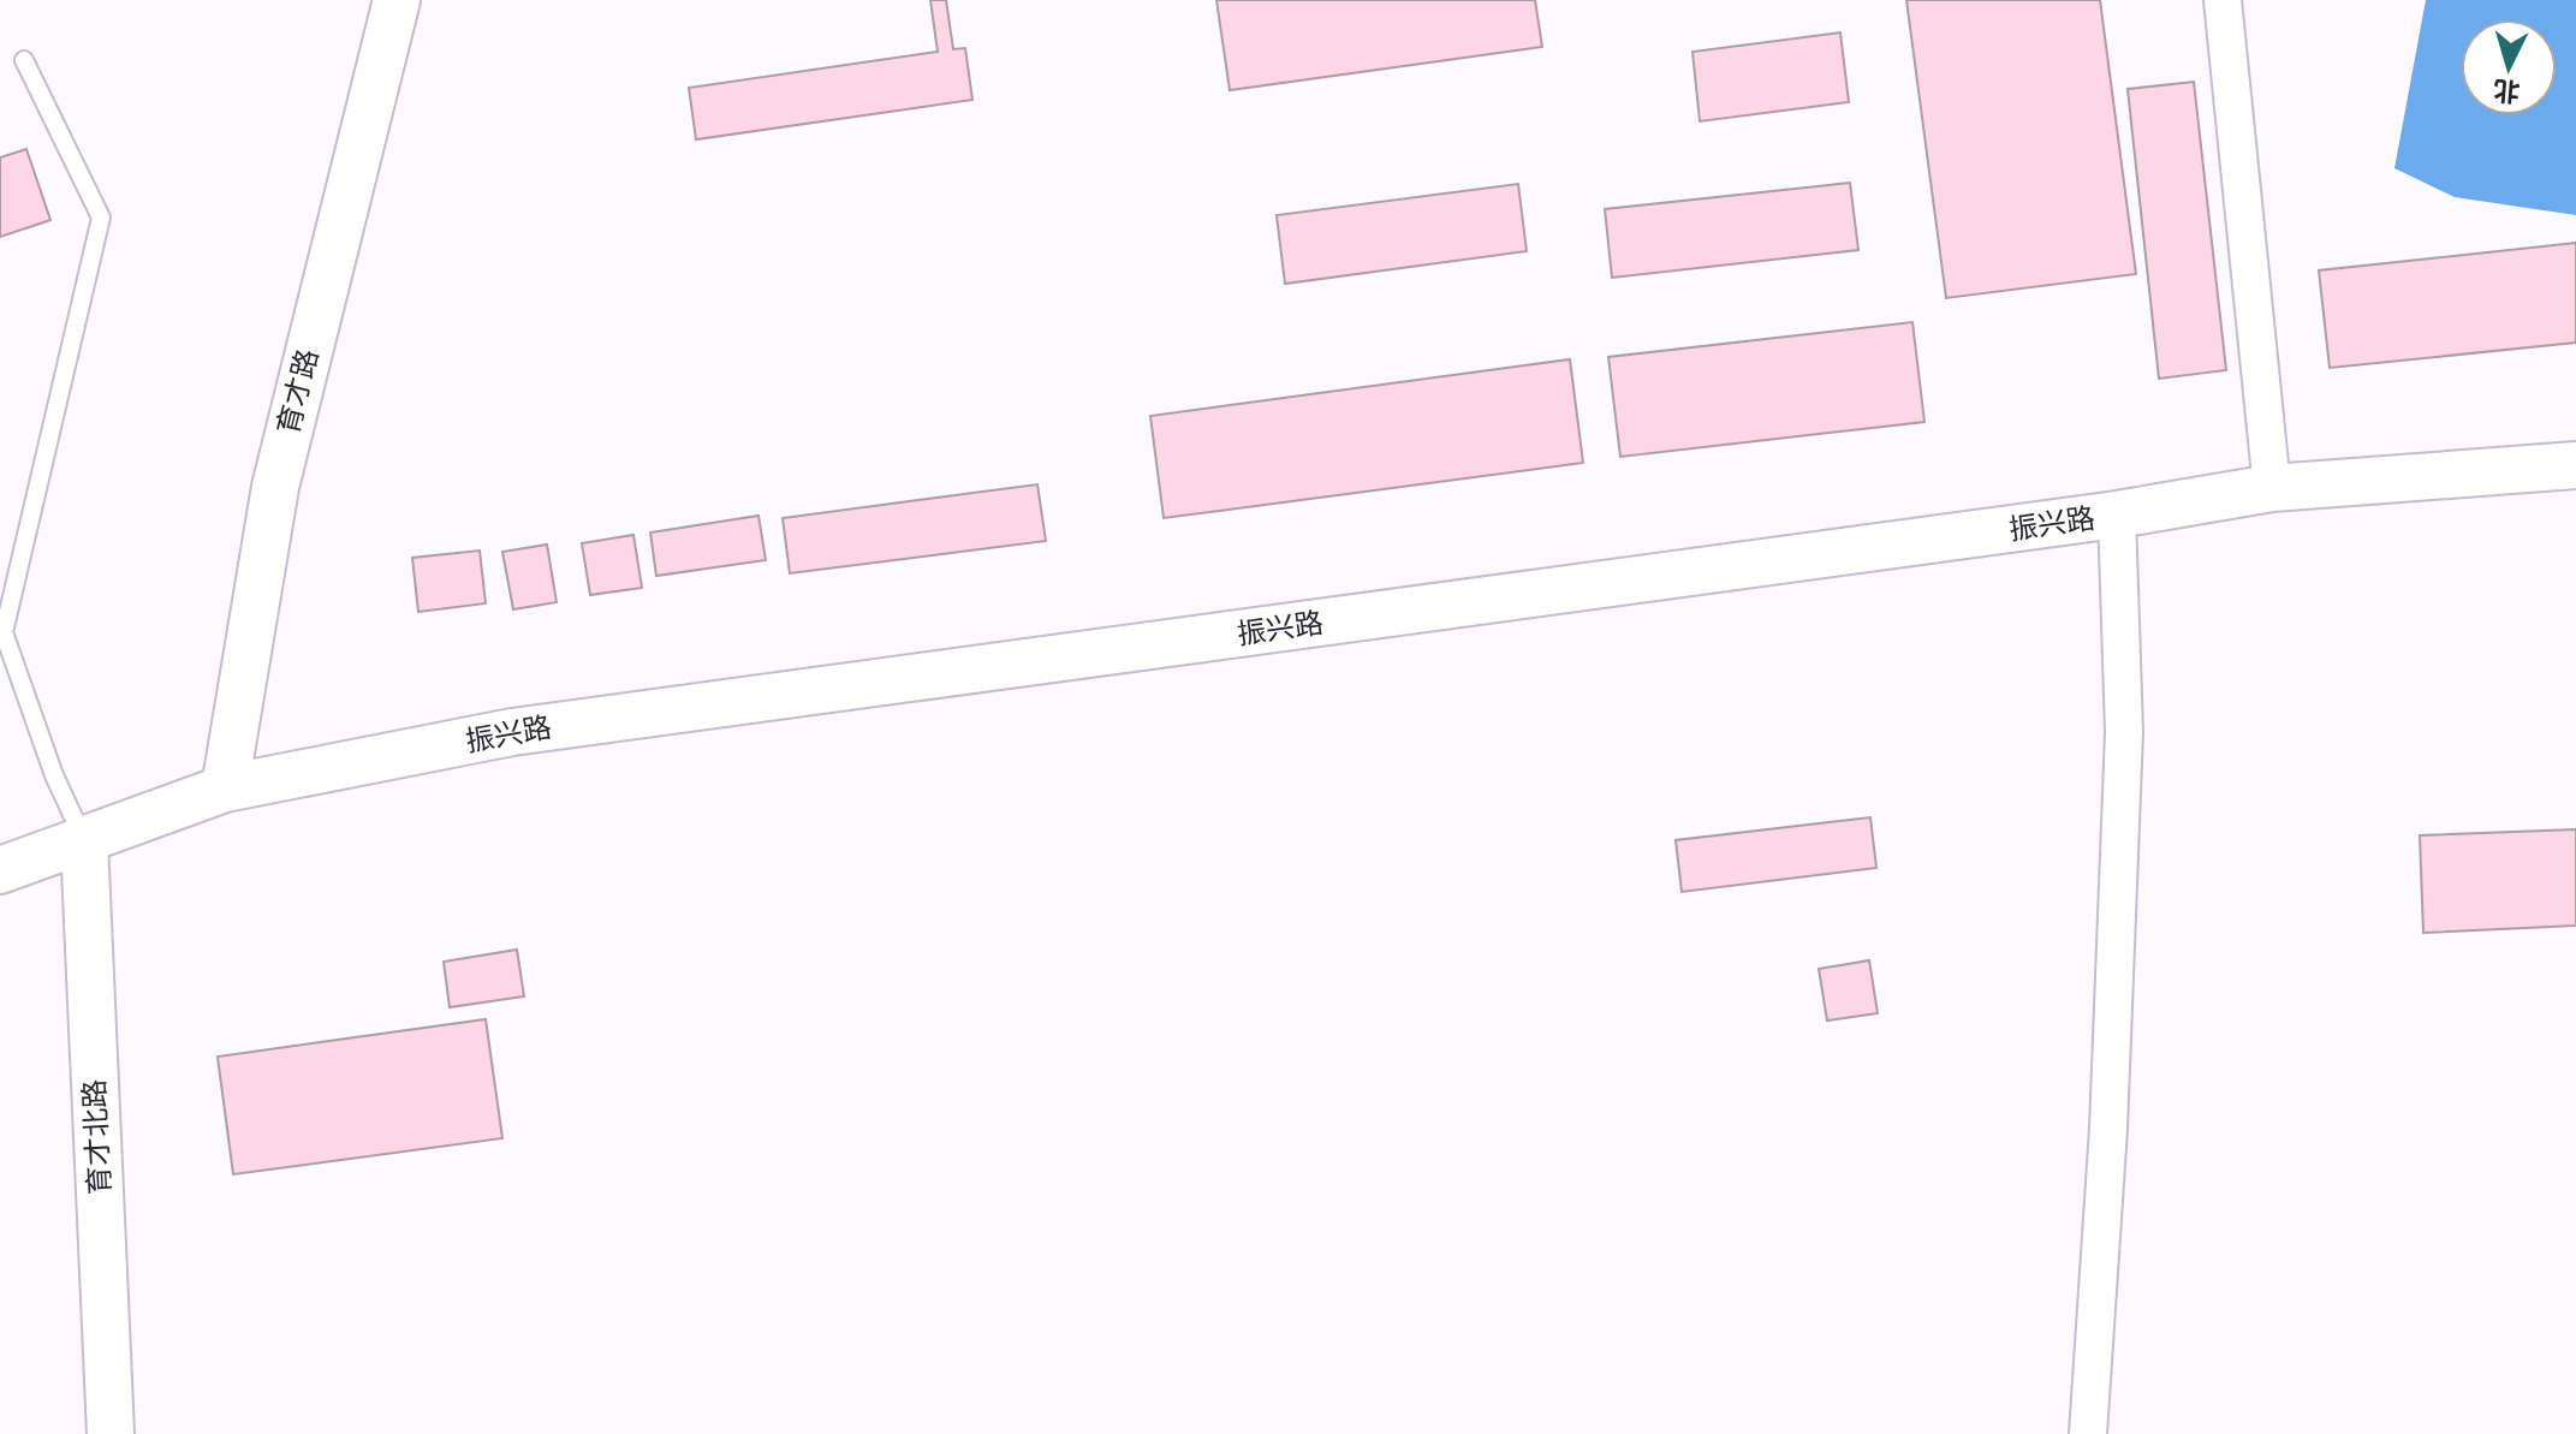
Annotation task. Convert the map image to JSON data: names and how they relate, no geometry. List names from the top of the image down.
{
  "streets": {
    "street": ["育才路", "振兴路", "育才北路"]
  },
  "crossings": [
    ["育才路", "振兴路"],
    ["振兴路", "育才北路"]
  ],
  "north": "bottom"
}
